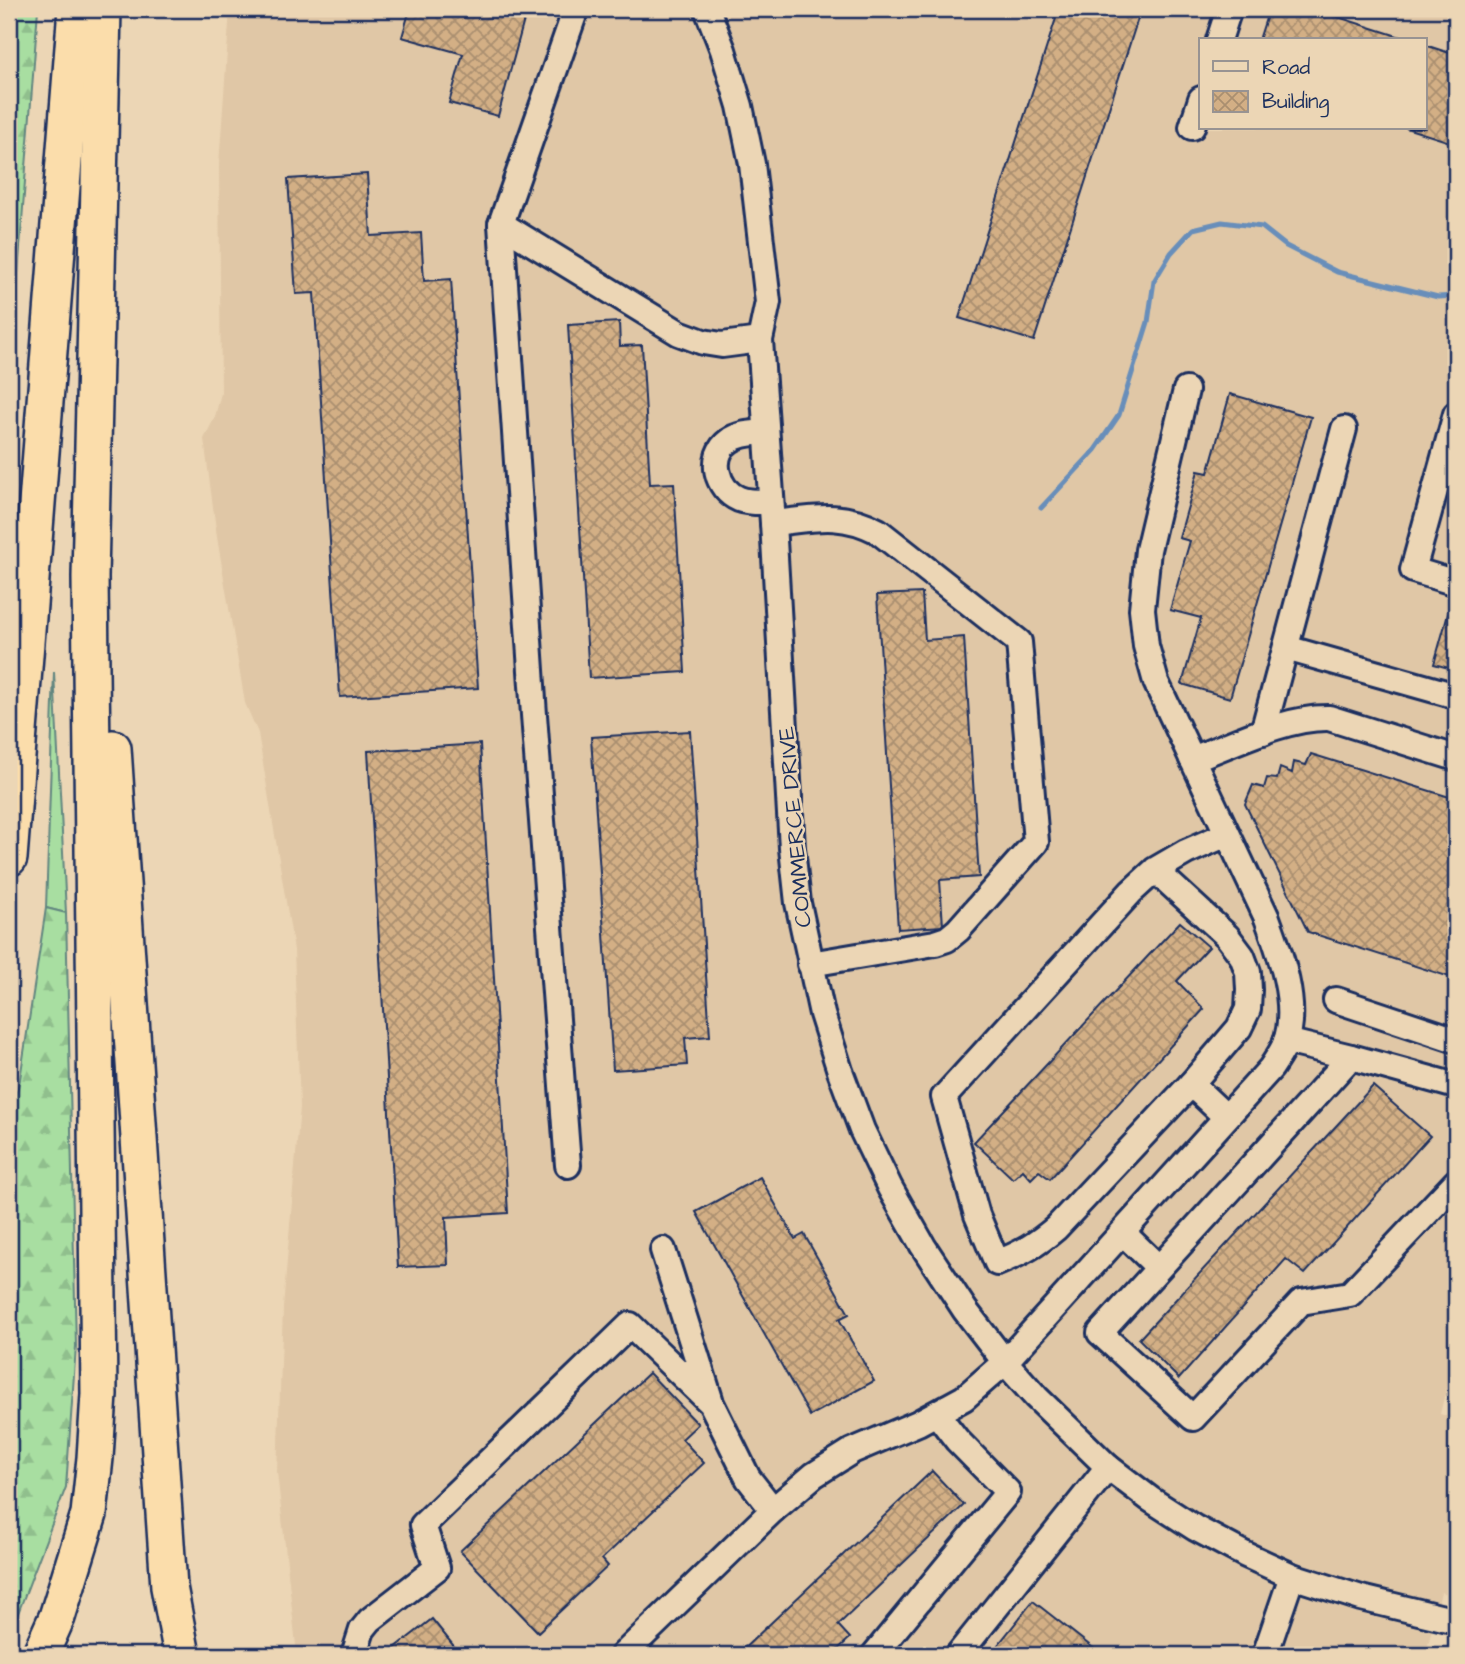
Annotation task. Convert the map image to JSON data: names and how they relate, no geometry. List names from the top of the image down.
{
  "streets": {
    "street": ["COMMERCE DRIVE"]
  },
  "legend": ["Road", "Building"]
}
